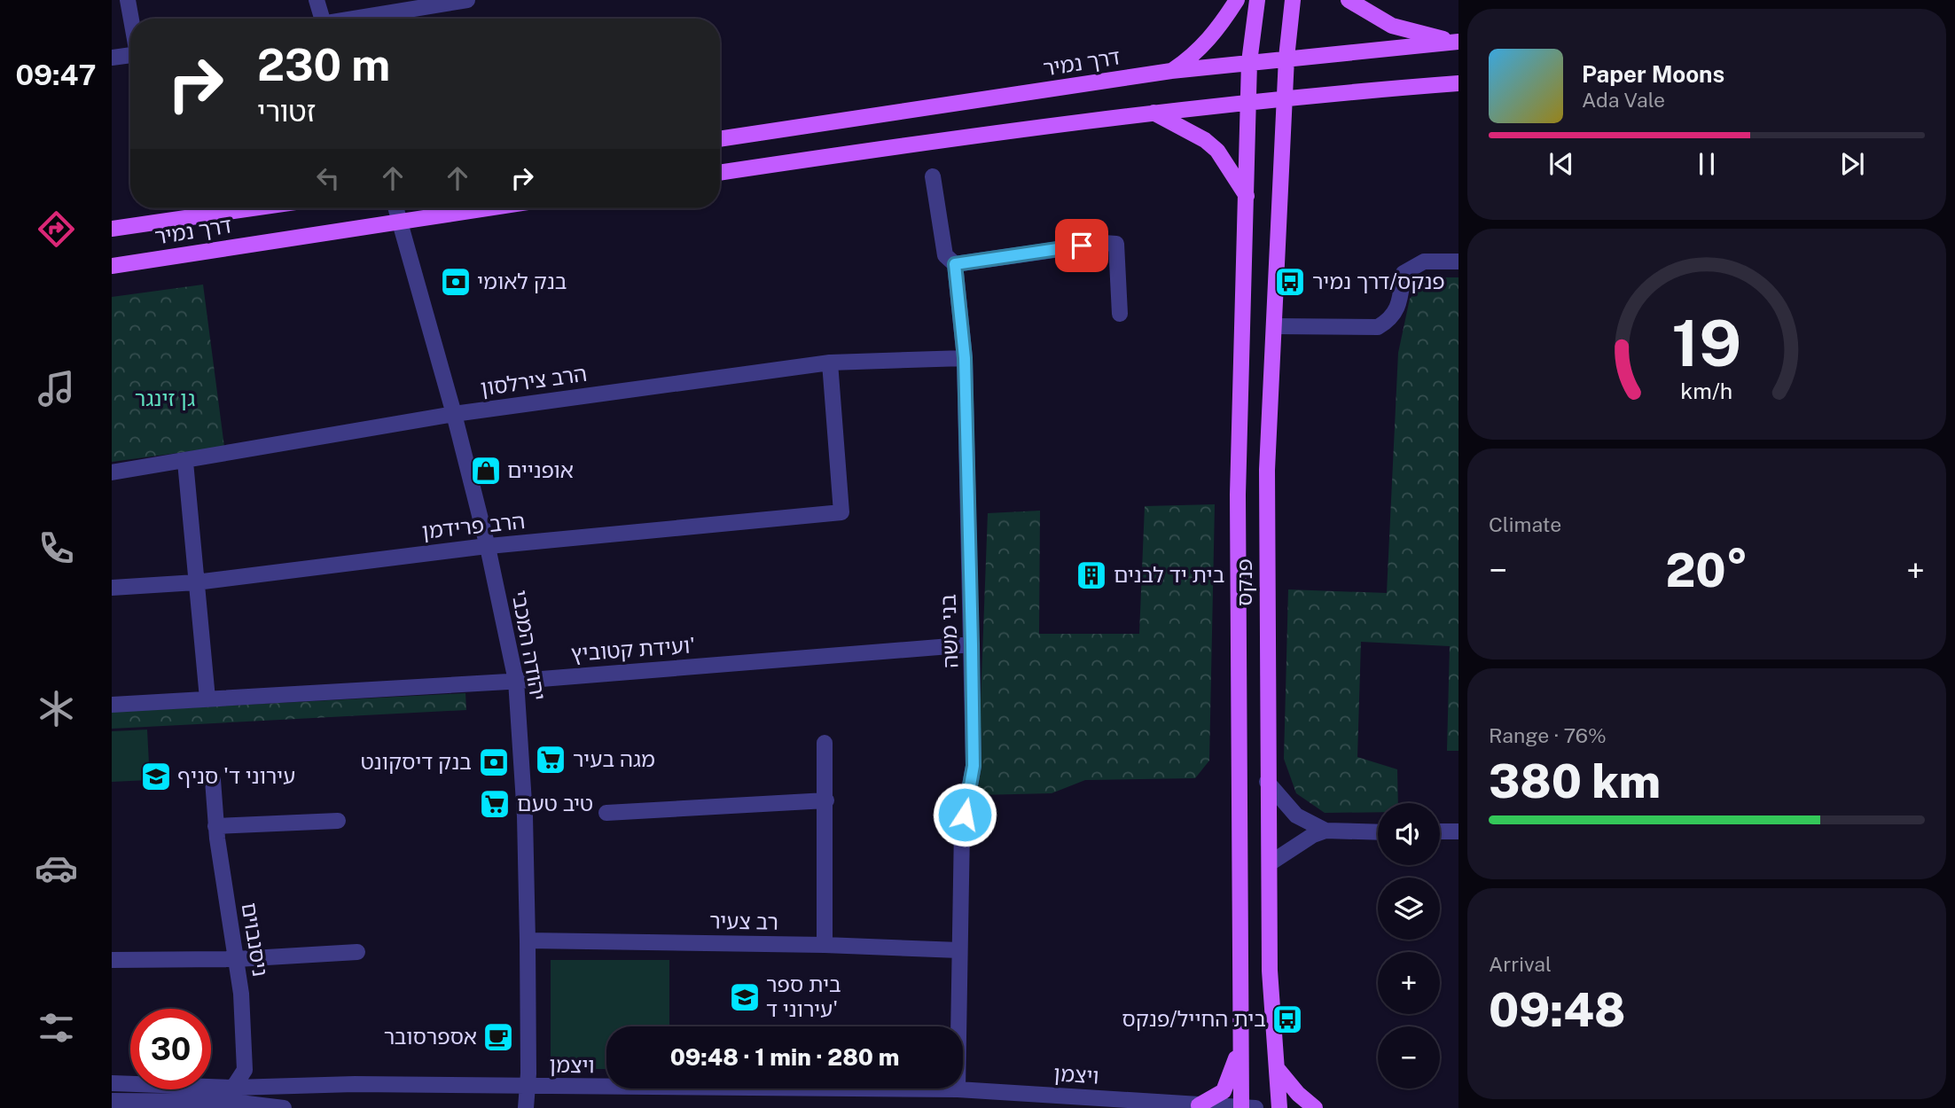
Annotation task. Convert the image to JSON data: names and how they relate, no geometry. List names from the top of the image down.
{
  "streets": {
    "main road": ["דרך נמיר", "פנקס"],
    "street": [
      "הרב צירלסון",
      "הרב פרידמן",
      "בני משה",
      "יהודה המכבי",
      "ועידת קטוביץ'",
      "רב צעיר",
      "ניסנבוים",
      "ויצמן"
    ]
  },
  "crossings": [
    ["דרך נמיר", "פנקס"],
    ["דרך נמיר", "יהודה המכבי"],
    ["הרב צירלסון", "הרב פרידמן"],
    ["הרב צירלסון", "בני משה"],
    ["הרב צירלסון", "יהודה המכבי"],
    ["הרב פרידמן", "יהודה המכבי"],
    ["פנקס", "ויצמן"],
    ["בני משה", "ועידת קטוביץ'"],
    ["בני משה", "רב צעיר"],
    ["בני משה", "ויצמן"],
    ["יהודה המכבי", "ועידת קטוביץ'"],
    ["יהודה המכבי", "רב צעיר"],
    ["יהודה המכבי", "ויצמן"],
    ["ניסנבוים", "ויצמן"]
  ],
  "parks": ["גן זינגר"],
  "places": {
    "bank": ["בנק לאומי", "בנק דיסקונט"],
    "bus stop": ["פנקס/דרך נמיר", "בית החייל/פנקס"],
    "shop": ["אופניים"],
    "building": ["בית יד לבנים"],
    "supermarket": ["מגה בעיר", "טיב טעם"],
    "school or university": ["עירוני ד' סניף", "בית ספר עירוני ד'"],
    "cafe": ["אספרסובר"]
  },
  "page": {
    "tabs": "09:47",
    "turn": ["230 m", "זטורי"],
    "song": ["Paper Moons", "Ada Vale"],
    "tile": [
      "Climate",
      ["Range · 76%", "380 km"],
      ["Arrival", "09:48"]
    ],
    "heat": ["−", "20°", "+"],
    "map_buttons": ["+", "−"],
    "limit": "30",
    "trip": "09:48 · 1 min · 280 m",
    "gauge": ["19", "km/h"]
  }
}
